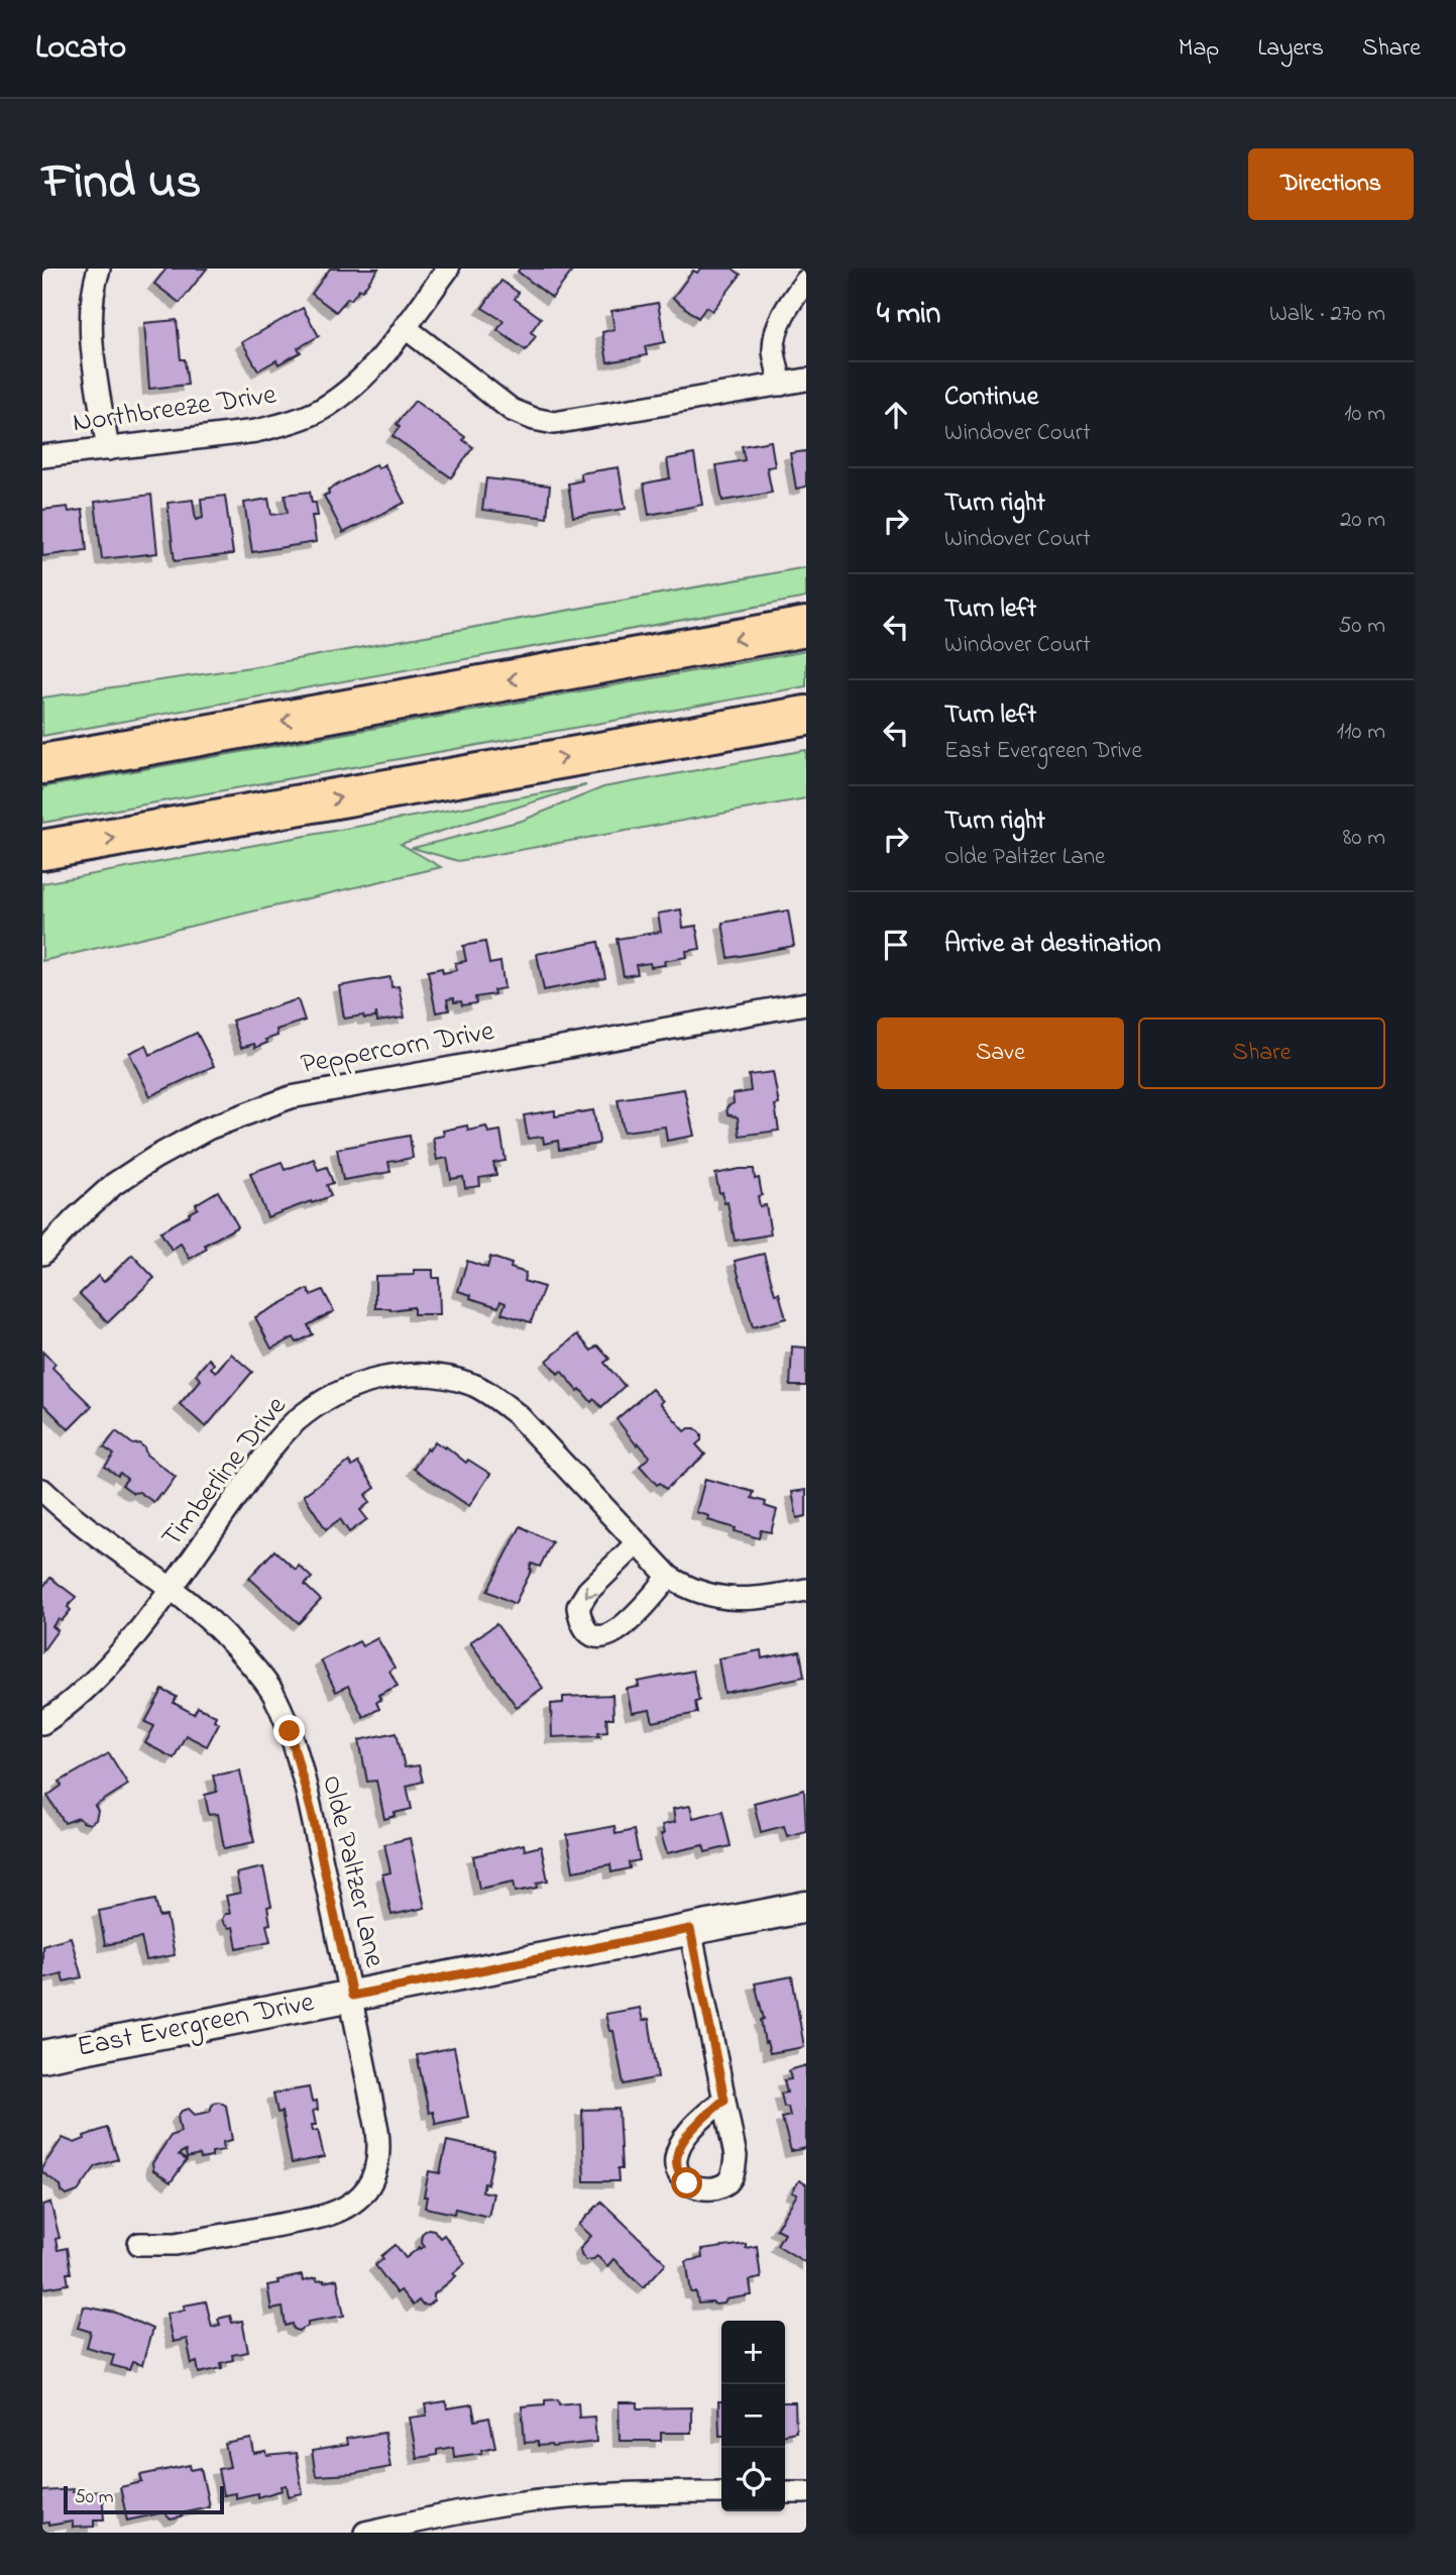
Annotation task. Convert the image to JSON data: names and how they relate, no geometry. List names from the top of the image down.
{
  "streets": {
    "street": [
      "Northbreeze Drive",
      "Peppercorn Drive",
      "Timberline Drive",
      "Olde Paltzer Lane",
      "East Evergreen Drive"
    ]
  },
  "crossings": [
    ["Timberline Drive", "Olde Paltzer Lane"],
    ["Olde Paltzer Lane", "East Evergreen Drive"]
  ],
  "scale_bar": "50 m",
  "page": {
    "header": "Locato",
    "nav": ["Map", "Layers", "Share"],
    "title": "Find us",
    "buttons": [
      "Directions",
      ["Save", "Share"]
    ],
    "heading": ["4 min", "Walk · 270 m"],
    "list": [
      ["Continue", "Windover Court", "10 m"],
      ["Turn right", "Windover Court", "20 m"],
      ["Turn left", "Windover Court", "50 m"],
      ["Turn left", "East Evergreen Drive", "110 m"],
      ["Turn right", "Olde Paltzer Lane", "80 m"],
      "Arrive at destination"
    ],
    "map_buttons": ["+", "−"],
    "scale": "50 m"
  }
}
